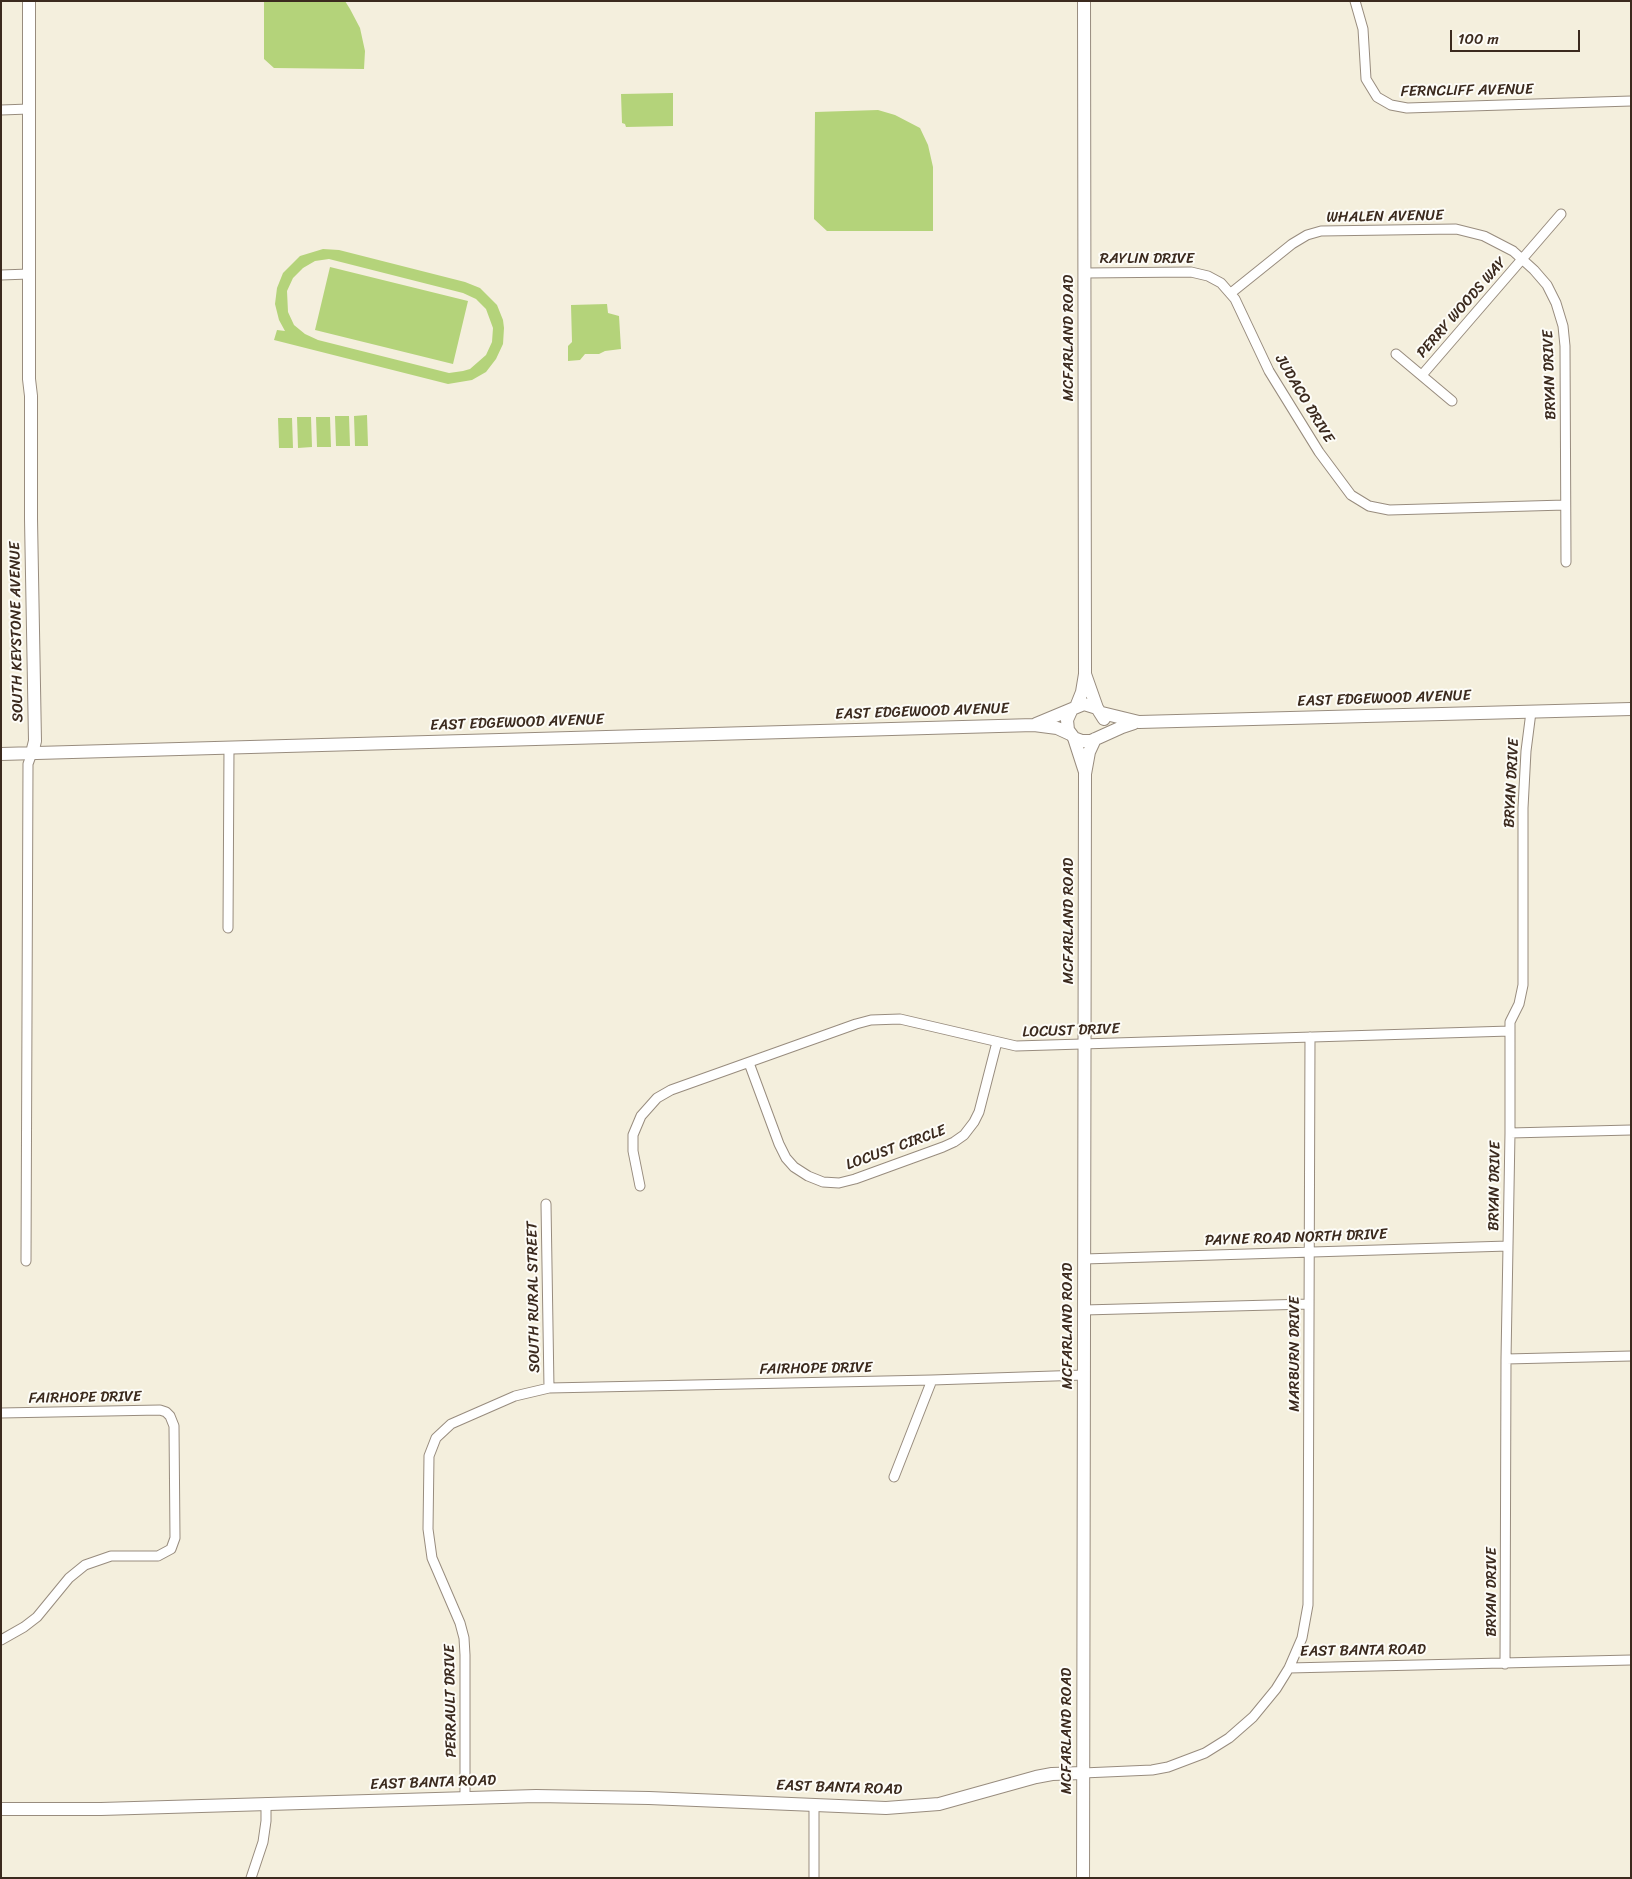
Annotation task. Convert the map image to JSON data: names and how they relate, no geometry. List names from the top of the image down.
{
  "streets": {
    "street": [
      "FERNCLIFF AVENUE",
      "WHALEN AVENUE",
      "RAYLIN DRIVE",
      "PERRY WOODS WAY",
      "MCFARLAND ROAD",
      "BRYAN DRIVE",
      "JUDACO DRIVE",
      "SOUTH KEYSTONE AVENUE",
      "EAST EDGEWOOD AVENUE",
      "LOCUST DRIVE",
      "LOCUST CIRCLE",
      "PAYNE ROAD NORTH DRIVE",
      "SOUTH RURAL STREET",
      "MARBURN DRIVE",
      "FAIRHOPE DRIVE",
      "EAST BANTA ROAD",
      "PERRAULT DRIVE"
    ]
  },
  "crossings": [
    ["WHALEN AVENUE", "RAYLIN DRIVE"],
    ["WHALEN AVENUE", "PERRY WOODS WAY"],
    ["WHALEN AVENUE", "BRYAN DRIVE"],
    ["WHALEN AVENUE", "JUDACO DRIVE"],
    ["RAYLIN DRIVE", "MCFARLAND ROAD"],
    ["RAYLIN DRIVE", "JUDACO DRIVE"],
    ["PERRY WOODS WAY", "BRYAN DRIVE"],
    ["MCFARLAND ROAD", "EAST EDGEWOOD AVENUE"],
    ["MCFARLAND ROAD", "LOCUST DRIVE"],
    ["MCFARLAND ROAD", "PAYNE ROAD NORTH DRIVE"],
    ["MCFARLAND ROAD", "FAIRHOPE DRIVE"],
    ["MCFARLAND ROAD", "EAST BANTA ROAD"],
    ["BRYAN DRIVE", "JUDACO DRIVE"],
    ["BRYAN DRIVE", "EAST EDGEWOOD AVENUE"],
    ["BRYAN DRIVE", "LOCUST DRIVE"],
    ["BRYAN DRIVE", "PAYNE ROAD NORTH DRIVE"],
    ["BRYAN DRIVE", "EAST BANTA ROAD"],
    ["SOUTH KEYSTONE AVENUE", "EAST EDGEWOOD AVENUE"],
    ["LOCUST DRIVE", "LOCUST CIRCLE"],
    ["LOCUST DRIVE", "MARBURN DRIVE"],
    ["PAYNE ROAD NORTH DRIVE", "MARBURN DRIVE"],
    ["SOUTH RURAL STREET", "FAIRHOPE DRIVE"],
    ["SOUTH RURAL STREET", "PERRAULT DRIVE"],
    ["MARBURN DRIVE", "EAST BANTA ROAD"],
    ["FAIRHOPE DRIVE", "PERRAULT DRIVE"],
    ["EAST BANTA ROAD", "PERRAULT DRIVE"]
  ],
  "scale_bar": "100 m"
}
